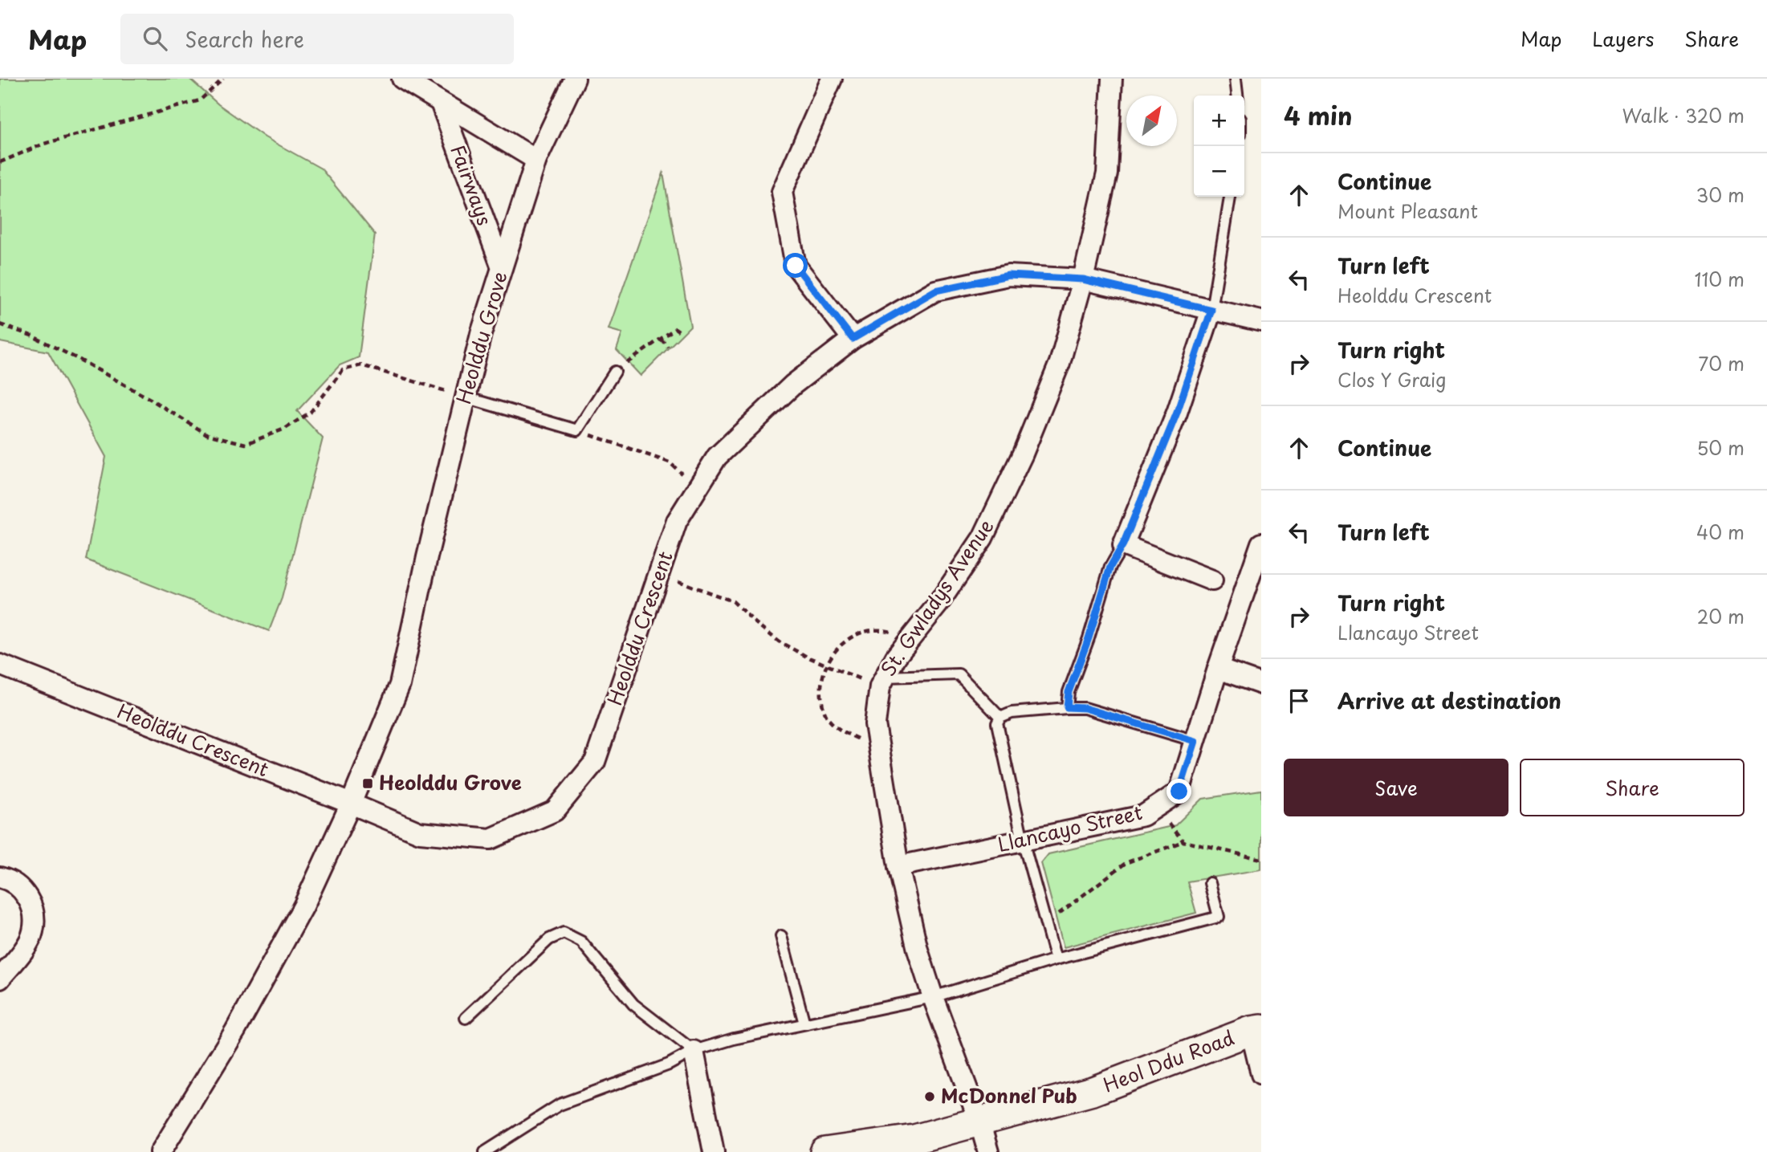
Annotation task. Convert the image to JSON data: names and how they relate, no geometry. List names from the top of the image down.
{
  "streets": {
    "street": [
      "Fairways",
      "Heolddu Grove",
      "St. Gwladys Avenue",
      "Heolddu Crescent",
      "Llancayo Street",
      "Heol Ddu Road"
    ]
  },
  "crossings": [
    ["Fairways", "Heolddu Grove"],
    ["Heolddu Grove", "Heolddu Crescent"],
    ["St. Gwladys Avenue", "Heolddu Crescent"],
    ["St. Gwladys Avenue", "Llancayo Street"],
    ["St. Gwladys Avenue", "Heol Ddu Road"]
  ],
  "places": {
    "transit": ["Heolddu Grove"],
    "other": ["McDonnel Pub"]
  },
  "north": "top right",
  "page": {
    "header": "Map",
    "search": "Search here",
    "nav": ["Map", "Layers", "Share"],
    "heading": ["4 min", "Walk · 320 m"],
    "map_buttons": ["+", "−"],
    "list": [
      ["Continue", "Mount Pleasant", "30 m"],
      ["Turn left", "Heolddu Crescent", "110 m"],
      ["Turn right", "Clos Y Graig", "70 m"],
      ["Continue", "50 m"],
      ["Turn left", "40 m"],
      ["Turn right", "Llancayo Street", "20 m"],
      "Arrive at destination"
    ],
    "buttons": ["Save", "Share"]
  }
}
